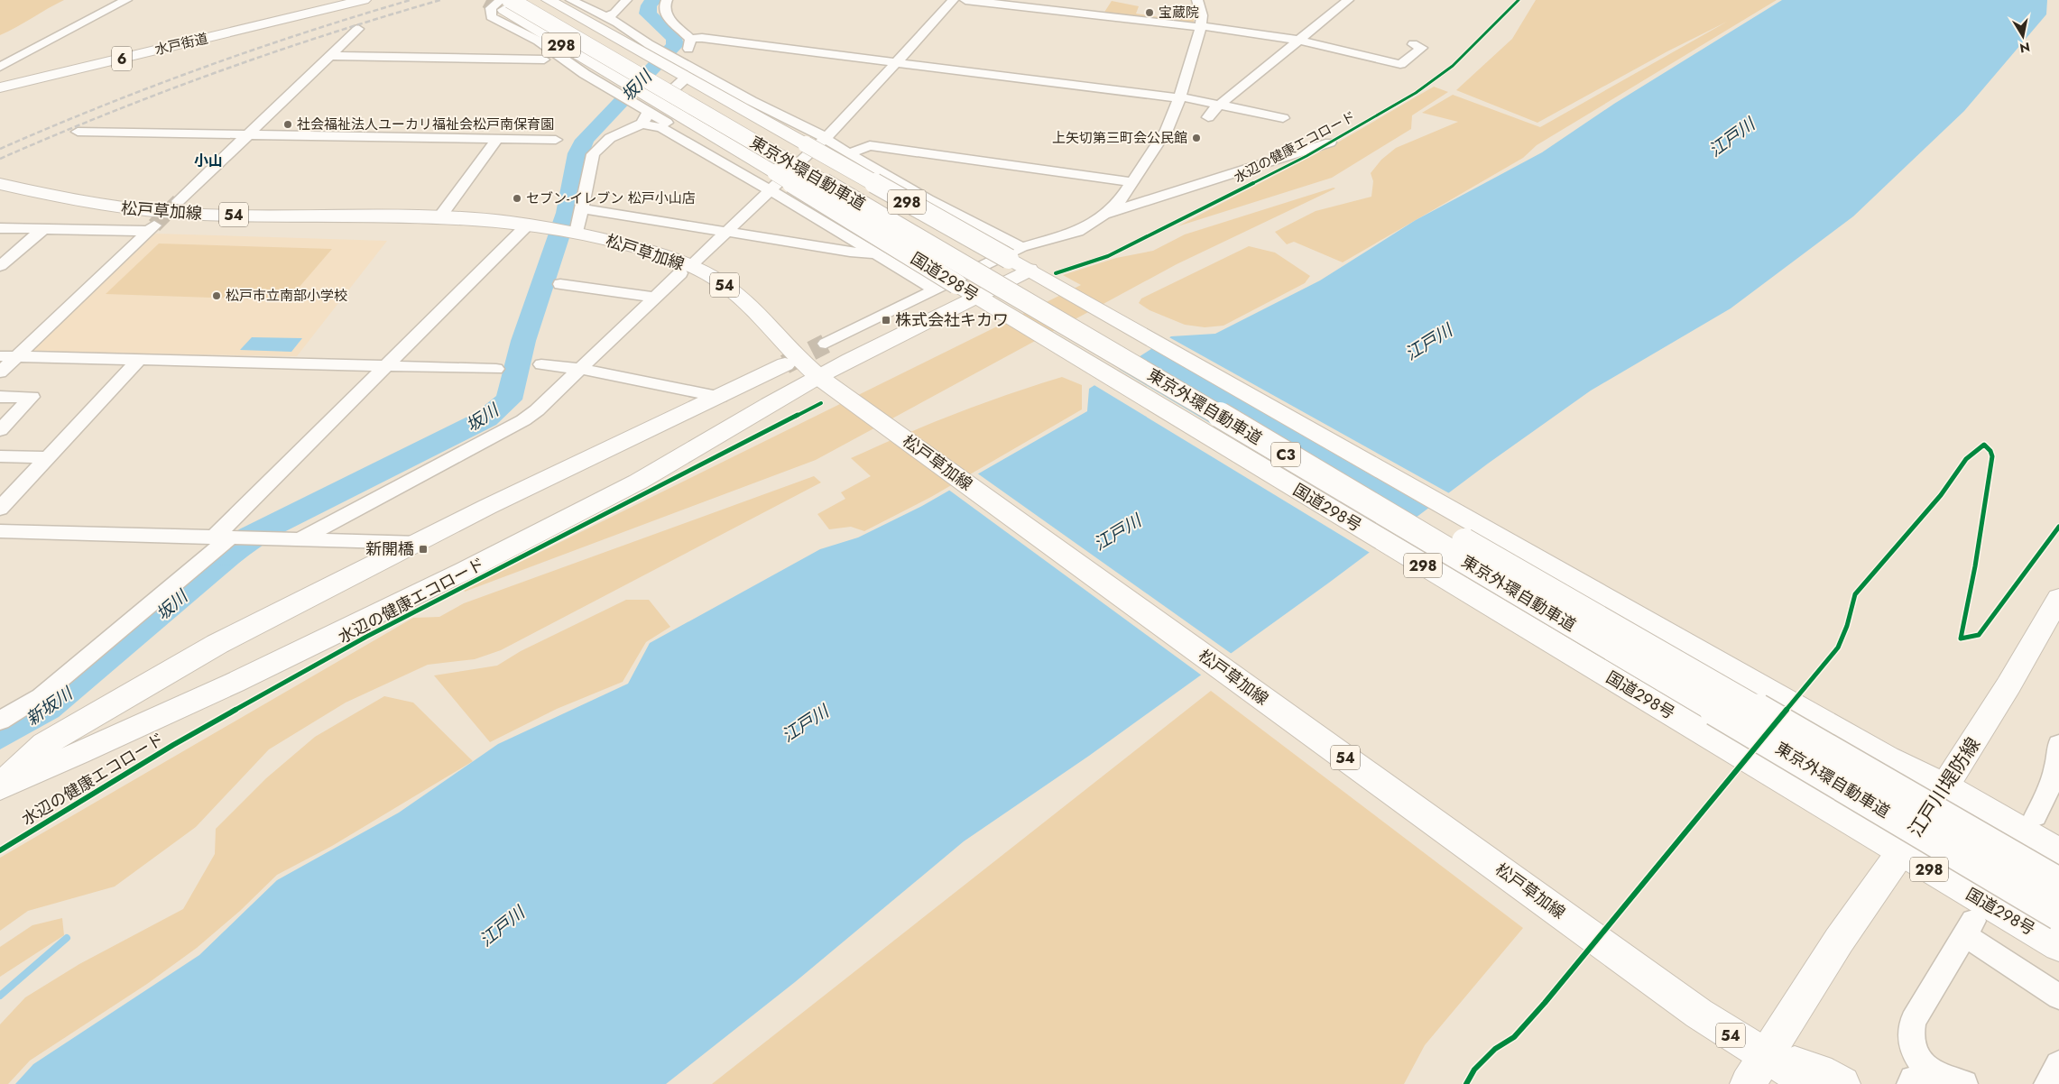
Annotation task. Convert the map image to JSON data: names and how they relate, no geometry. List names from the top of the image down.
{
  "streets": {
    "main road": [
      "水戸街道",
      "298",
      "6",
      "東京外環自動車道",
      "松戸草加線",
      "54",
      "国道298号",
      "C3",
      "江戸川堤防線"
    ],
    "cycle path": ["水辺の健康エコロード"]
  },
  "crossings": [
    ["298", "東京外環自動車道"],
    ["298", "国道298号"],
    ["298", "江戸川堤防線"],
    ["松戸草加線", "江戸川堤防線"],
    ["国道298号", "江戸川堤防線"]
  ],
  "districts": ["小山"],
  "water": ["坂川", "江戸川", "新坂川"],
  "places": {
    "other": [
      "宝蔵院",
      "社会福祉法人ユーカリ福祉会松戸南保育園",
      "上矢切第三町会公民館",
      "セブン-イレブン 松戸小山店",
      "松戸市立南部小学校"
    ],
    "transit": ["株式会社キカワ", "新開橋"]
  },
  "north": "bottom"
}
